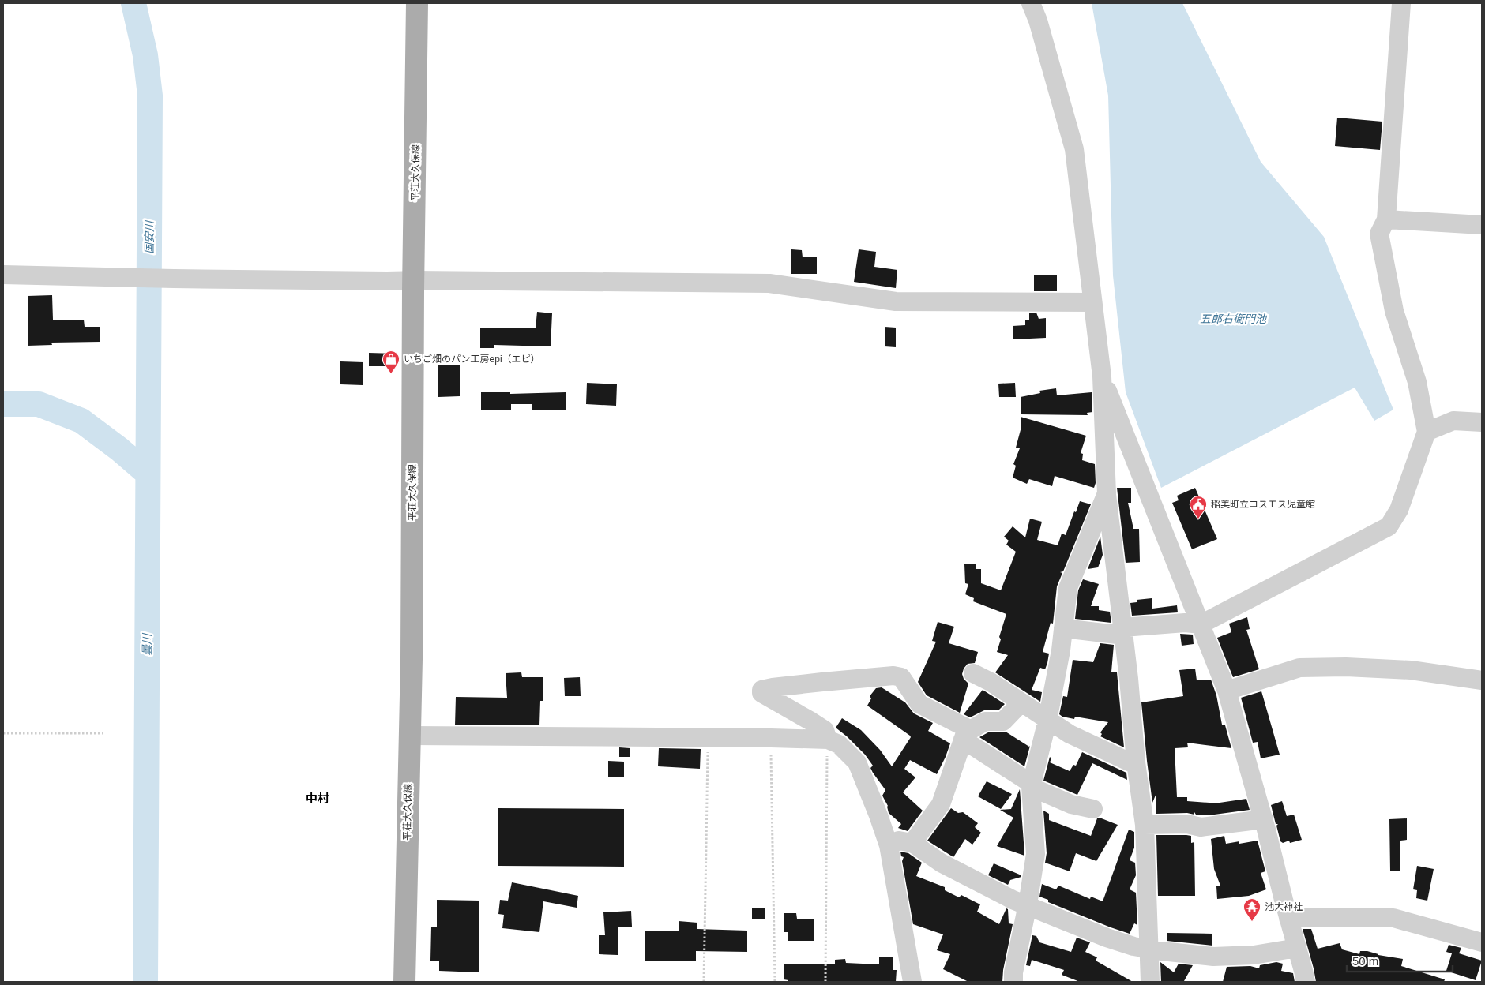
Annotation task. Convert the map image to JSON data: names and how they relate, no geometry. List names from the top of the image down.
{
  "streets": {
    "main road": ["平荘大久保線"]
  },
  "districts": ["中村"],
  "water": ["国安川", "五郎右衛門池", "曇川"],
  "places": {
    "shop": ["いちご畑のパン工房epi（エピ）"],
    "public building": ["稲美町立コスモス児童館"],
    "temple": ["池大神社"]
  },
  "scale_bar": "50 m"
}
